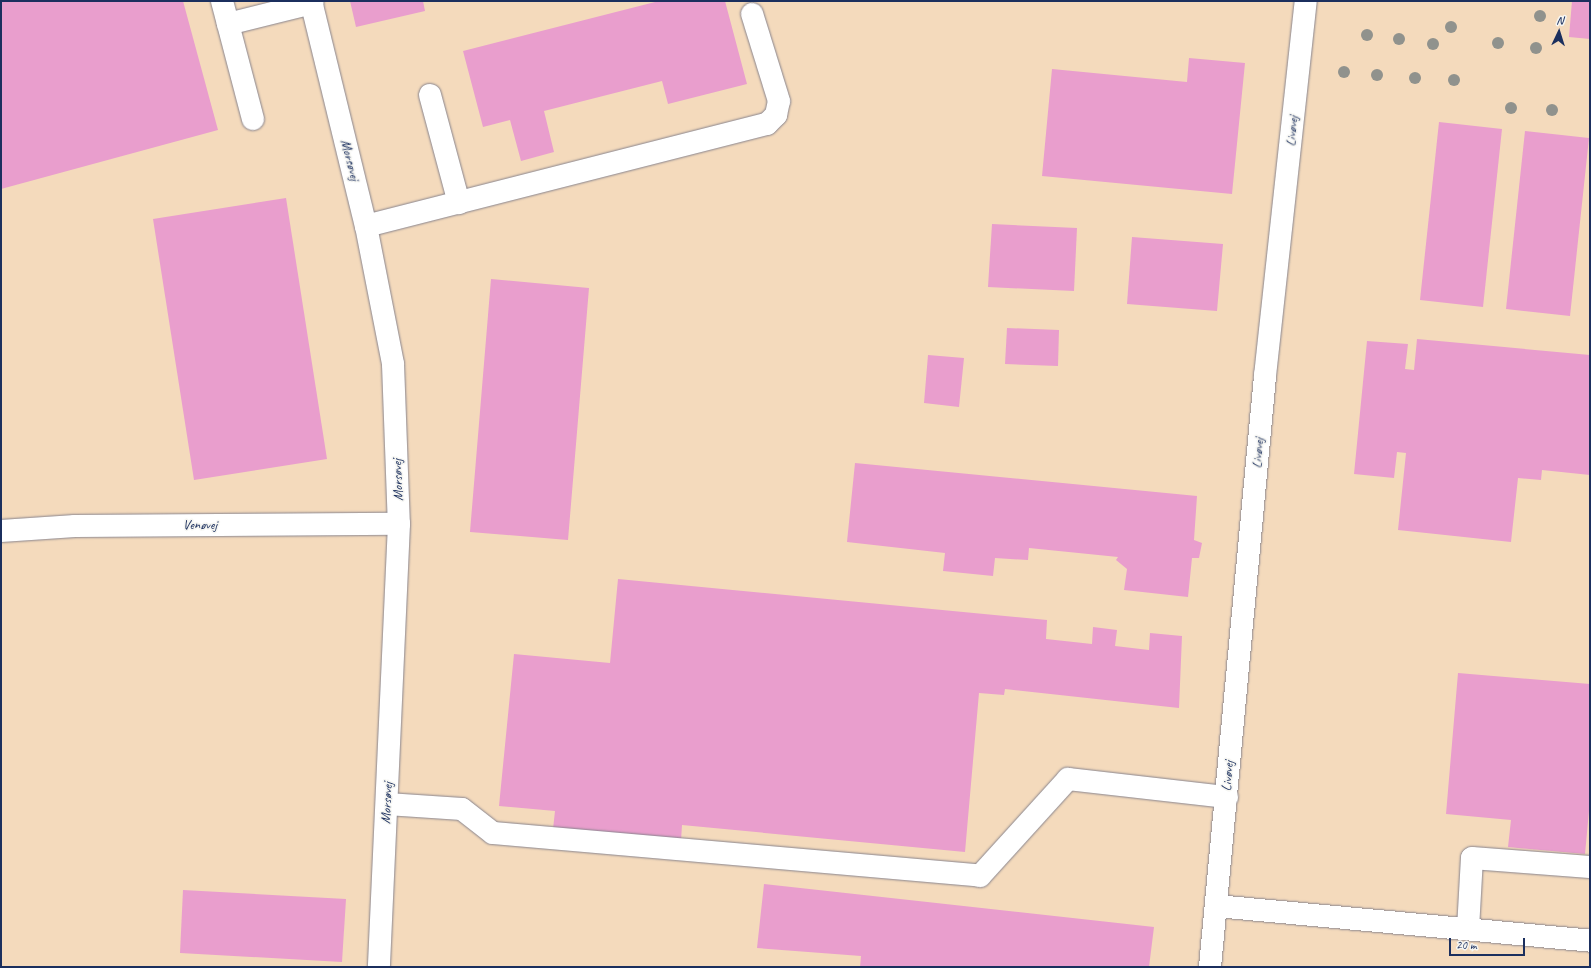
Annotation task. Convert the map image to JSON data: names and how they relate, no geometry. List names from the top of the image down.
{
  "streets": {
    "street": ["Livøvej", "Morsøvej", "Venøvej"]
  },
  "crossings": [
    ["Morsøvej", "Venøvej"]
  ],
  "scale_bar": "20 m",
  "north": "top"
}
